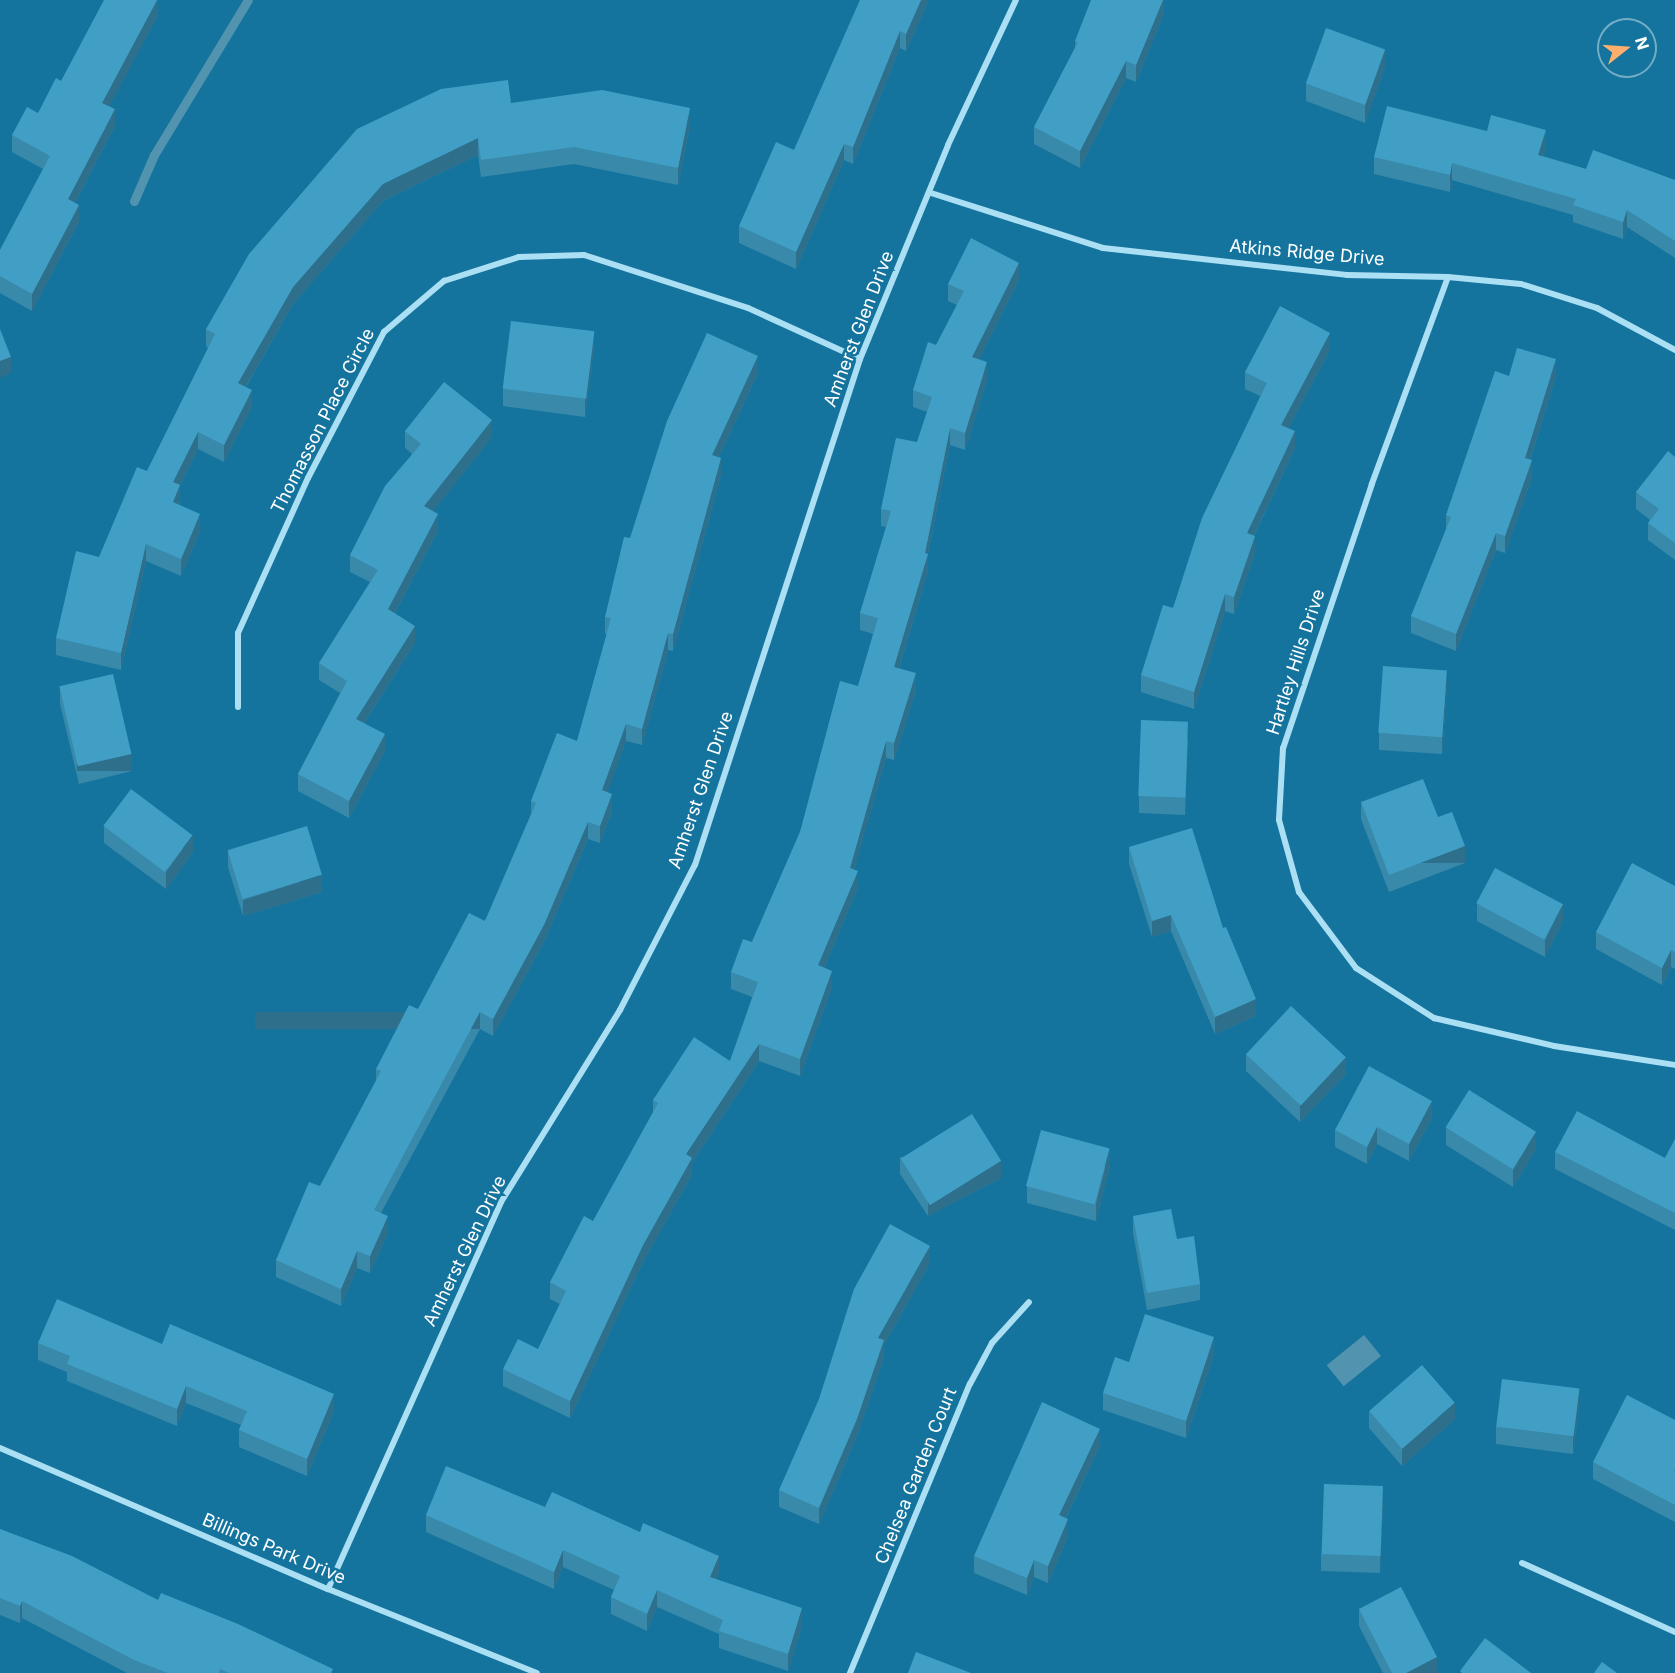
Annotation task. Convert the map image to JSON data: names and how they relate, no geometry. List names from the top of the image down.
{
  "streets": {
    "street": [
      "Atkins Ridge Drive",
      "Amherst Glen Drive",
      "Thomasson Place Circle",
      "Hartley Hills Drive",
      "Chelsea Garden Court",
      "Billings Park Drive"
    ]
  },
  "crossings": [
    ["Atkins Ridge Drive", "Amherst Glen Drive"],
    ["Atkins Ridge Drive", "Hartley Hills Drive"],
    ["Amherst Glen Drive", "Thomasson Place Circle"],
    ["Amherst Glen Drive", "Billings Park Drive"]
  ],
  "north": "right"
}
